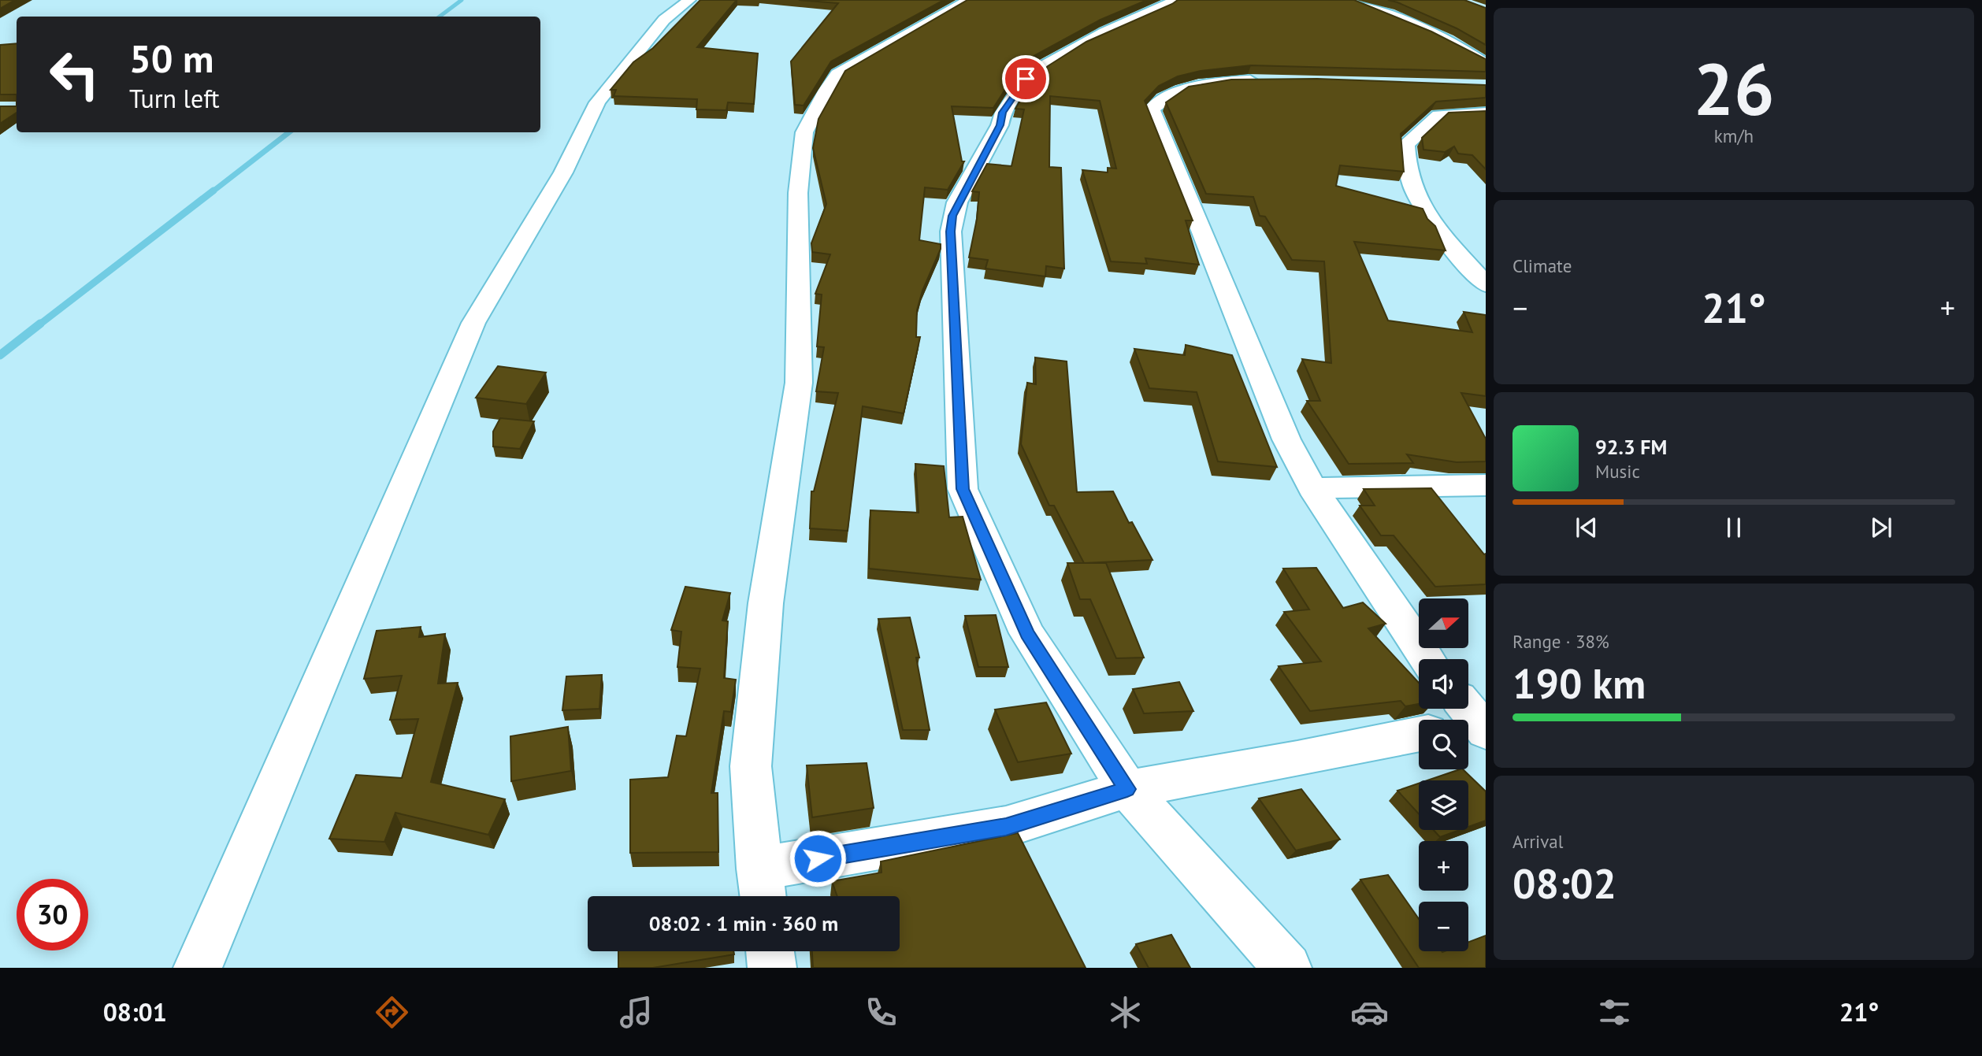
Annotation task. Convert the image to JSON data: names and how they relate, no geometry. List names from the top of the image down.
{
  "north": "right",
  "page": {
    "tile": [
      ["26", "km/h"],
      "Climate",
      ["Range · 38%", "190 km"],
      ["Arrival", "08:02"]
    ],
    "turn": ["50 m", "Turn left"],
    "heat": ["−", "21°", "+"],
    "song": ["92.3 FM", "Music"],
    "map_buttons": ["+", "−"],
    "limit": "30",
    "trip": "08:02 · 1 min · 360 m",
    "tabs": ["08:01", "21°"]
  }
}
